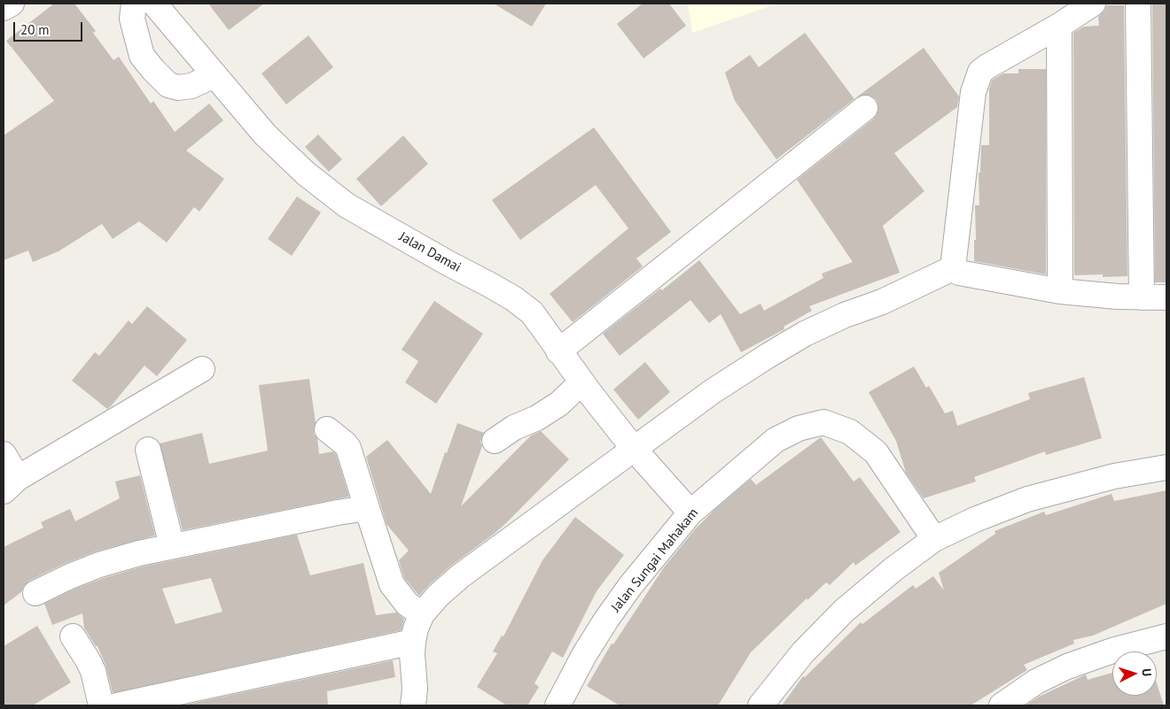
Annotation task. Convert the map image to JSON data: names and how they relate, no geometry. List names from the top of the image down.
{
  "streets": {
    "street": ["Jalan Damai", "Jalan Sungai Mahakam"]
  },
  "crossings": [
    ["Jalan Damai", "Jalan Sungai Mahakam"]
  ],
  "scale_bar": "20 m",
  "north": "right"
}
